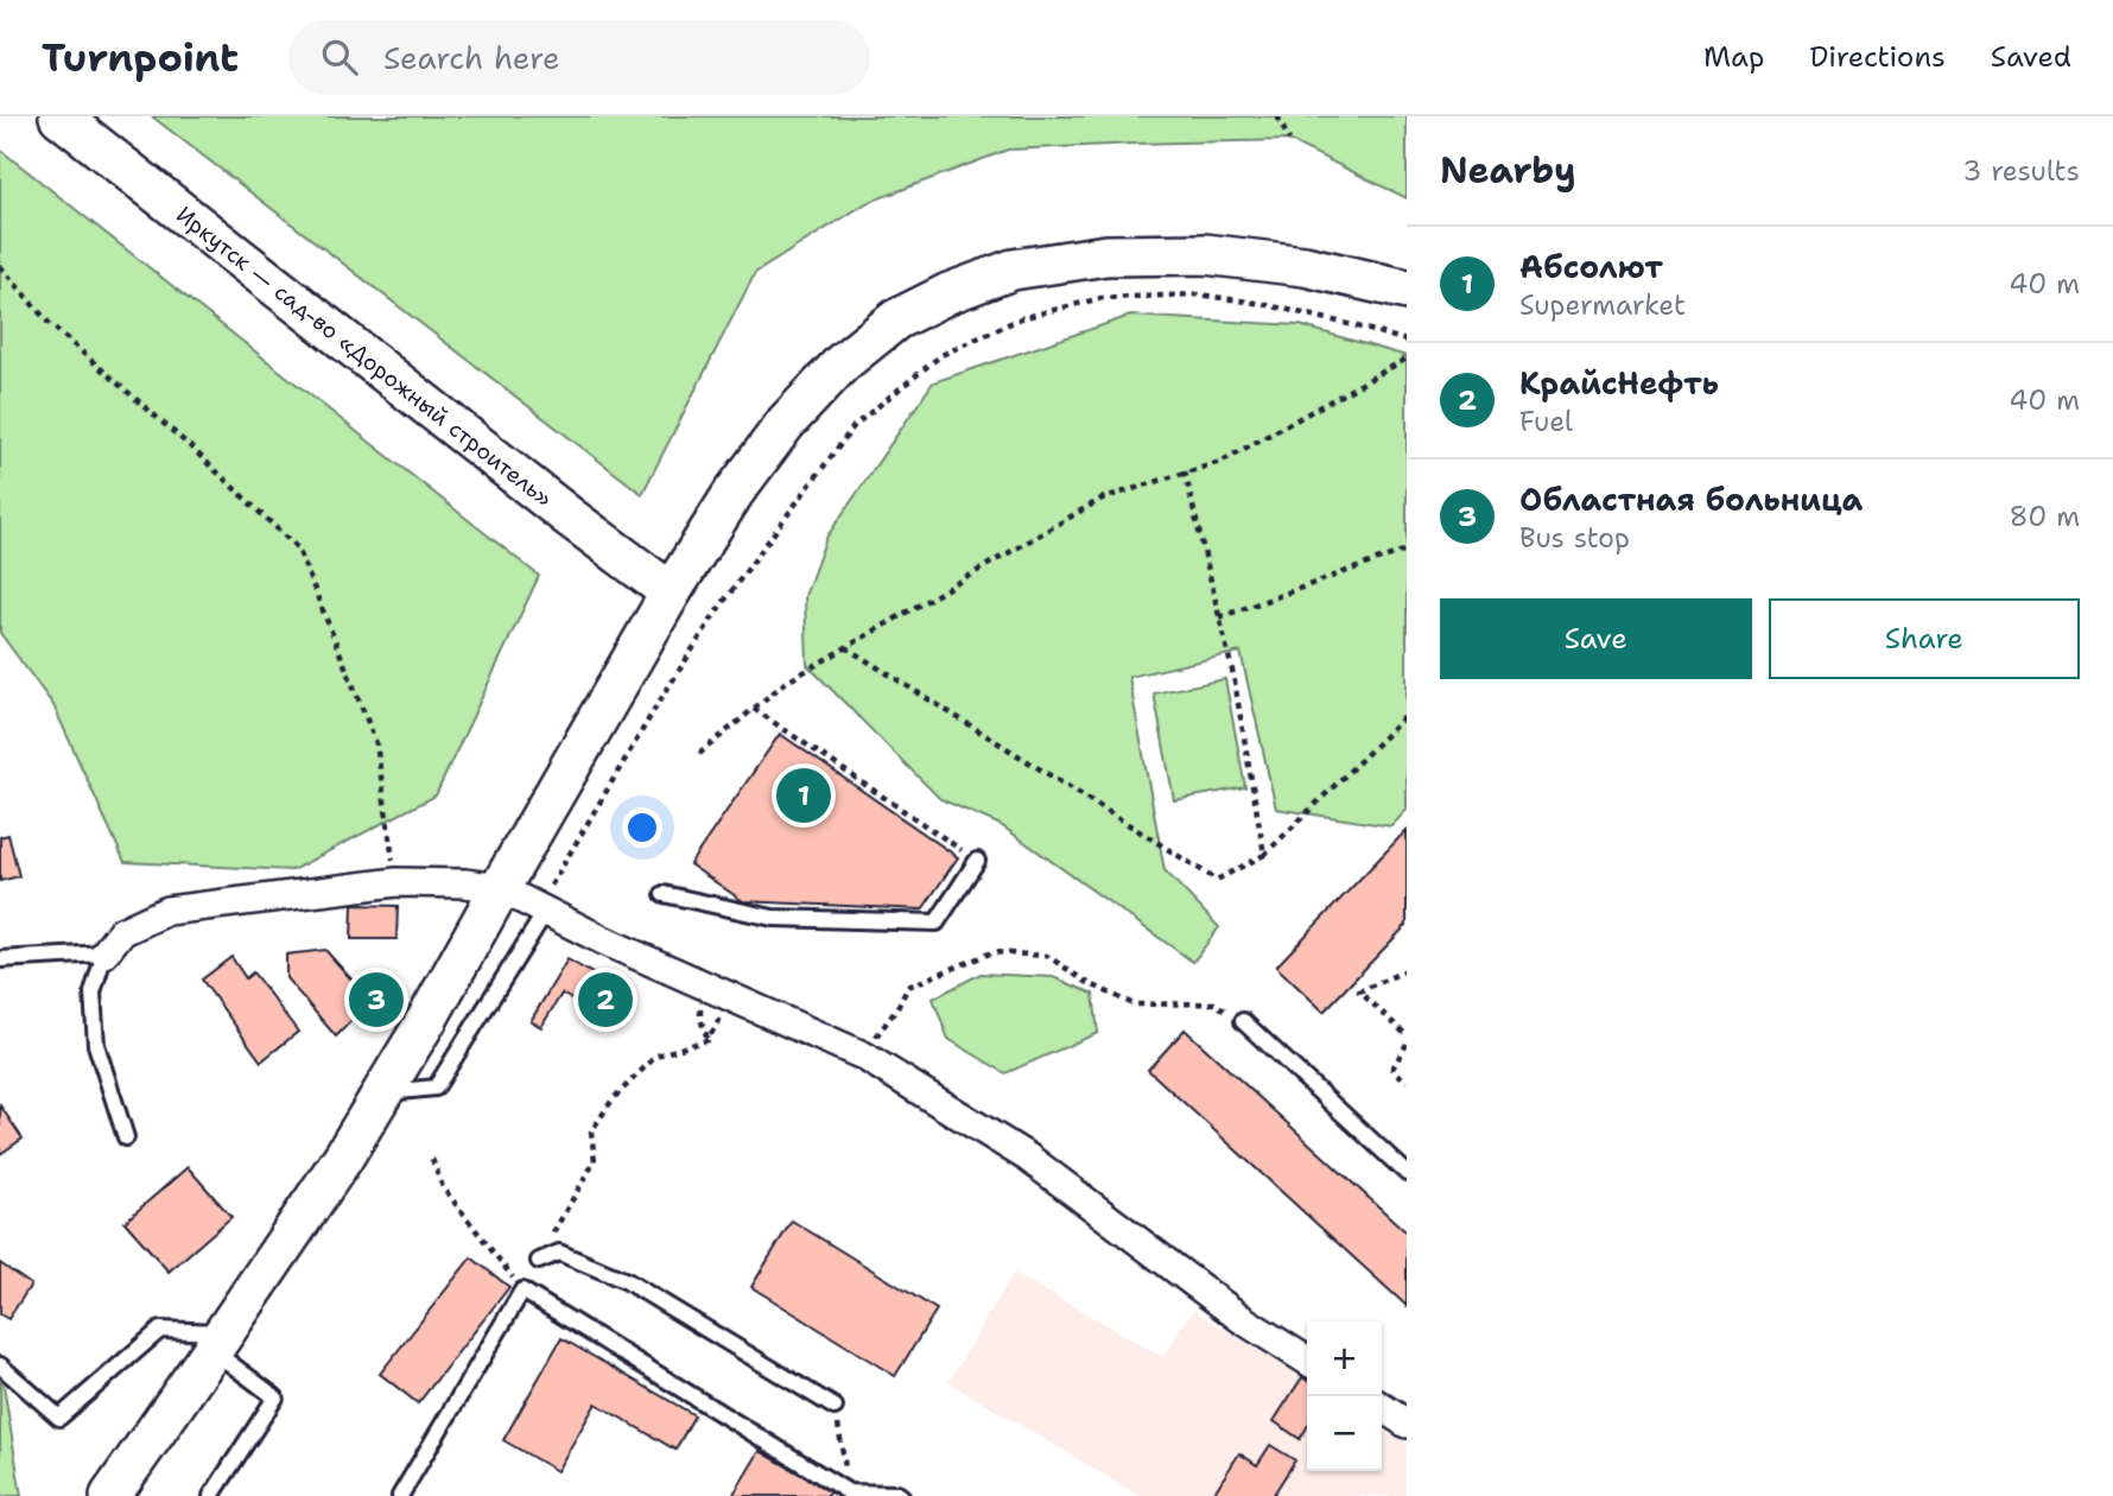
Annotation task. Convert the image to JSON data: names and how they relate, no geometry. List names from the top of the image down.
{
  "streets": {
    "main road": ["Иркутск — сад-во «Дорожный строитель»"]
  },
  "page": {
    "header": "Turnpoint",
    "search": "Search here",
    "nav": ["Map", "Directions", "Saved"],
    "heading": ["Nearby", "3 results"],
    "list": [
      {
        "mark": "1",
        "name": "Абсолют",
        "note": "Supermarket",
        "value": "40 m"
      },
      {
        "mark": "2",
        "name": "КрайсНефть",
        "note": "Fuel",
        "value": "40 m"
      },
      {
        "mark": "3",
        "name": "Областная больница",
        "note": "Bus stop",
        "value": "80 m"
      }
    ],
    "buttons": ["Save", "Share"],
    "pins": ["1", "2", "3"],
    "map_buttons": ["+", "−"]
  }
}
